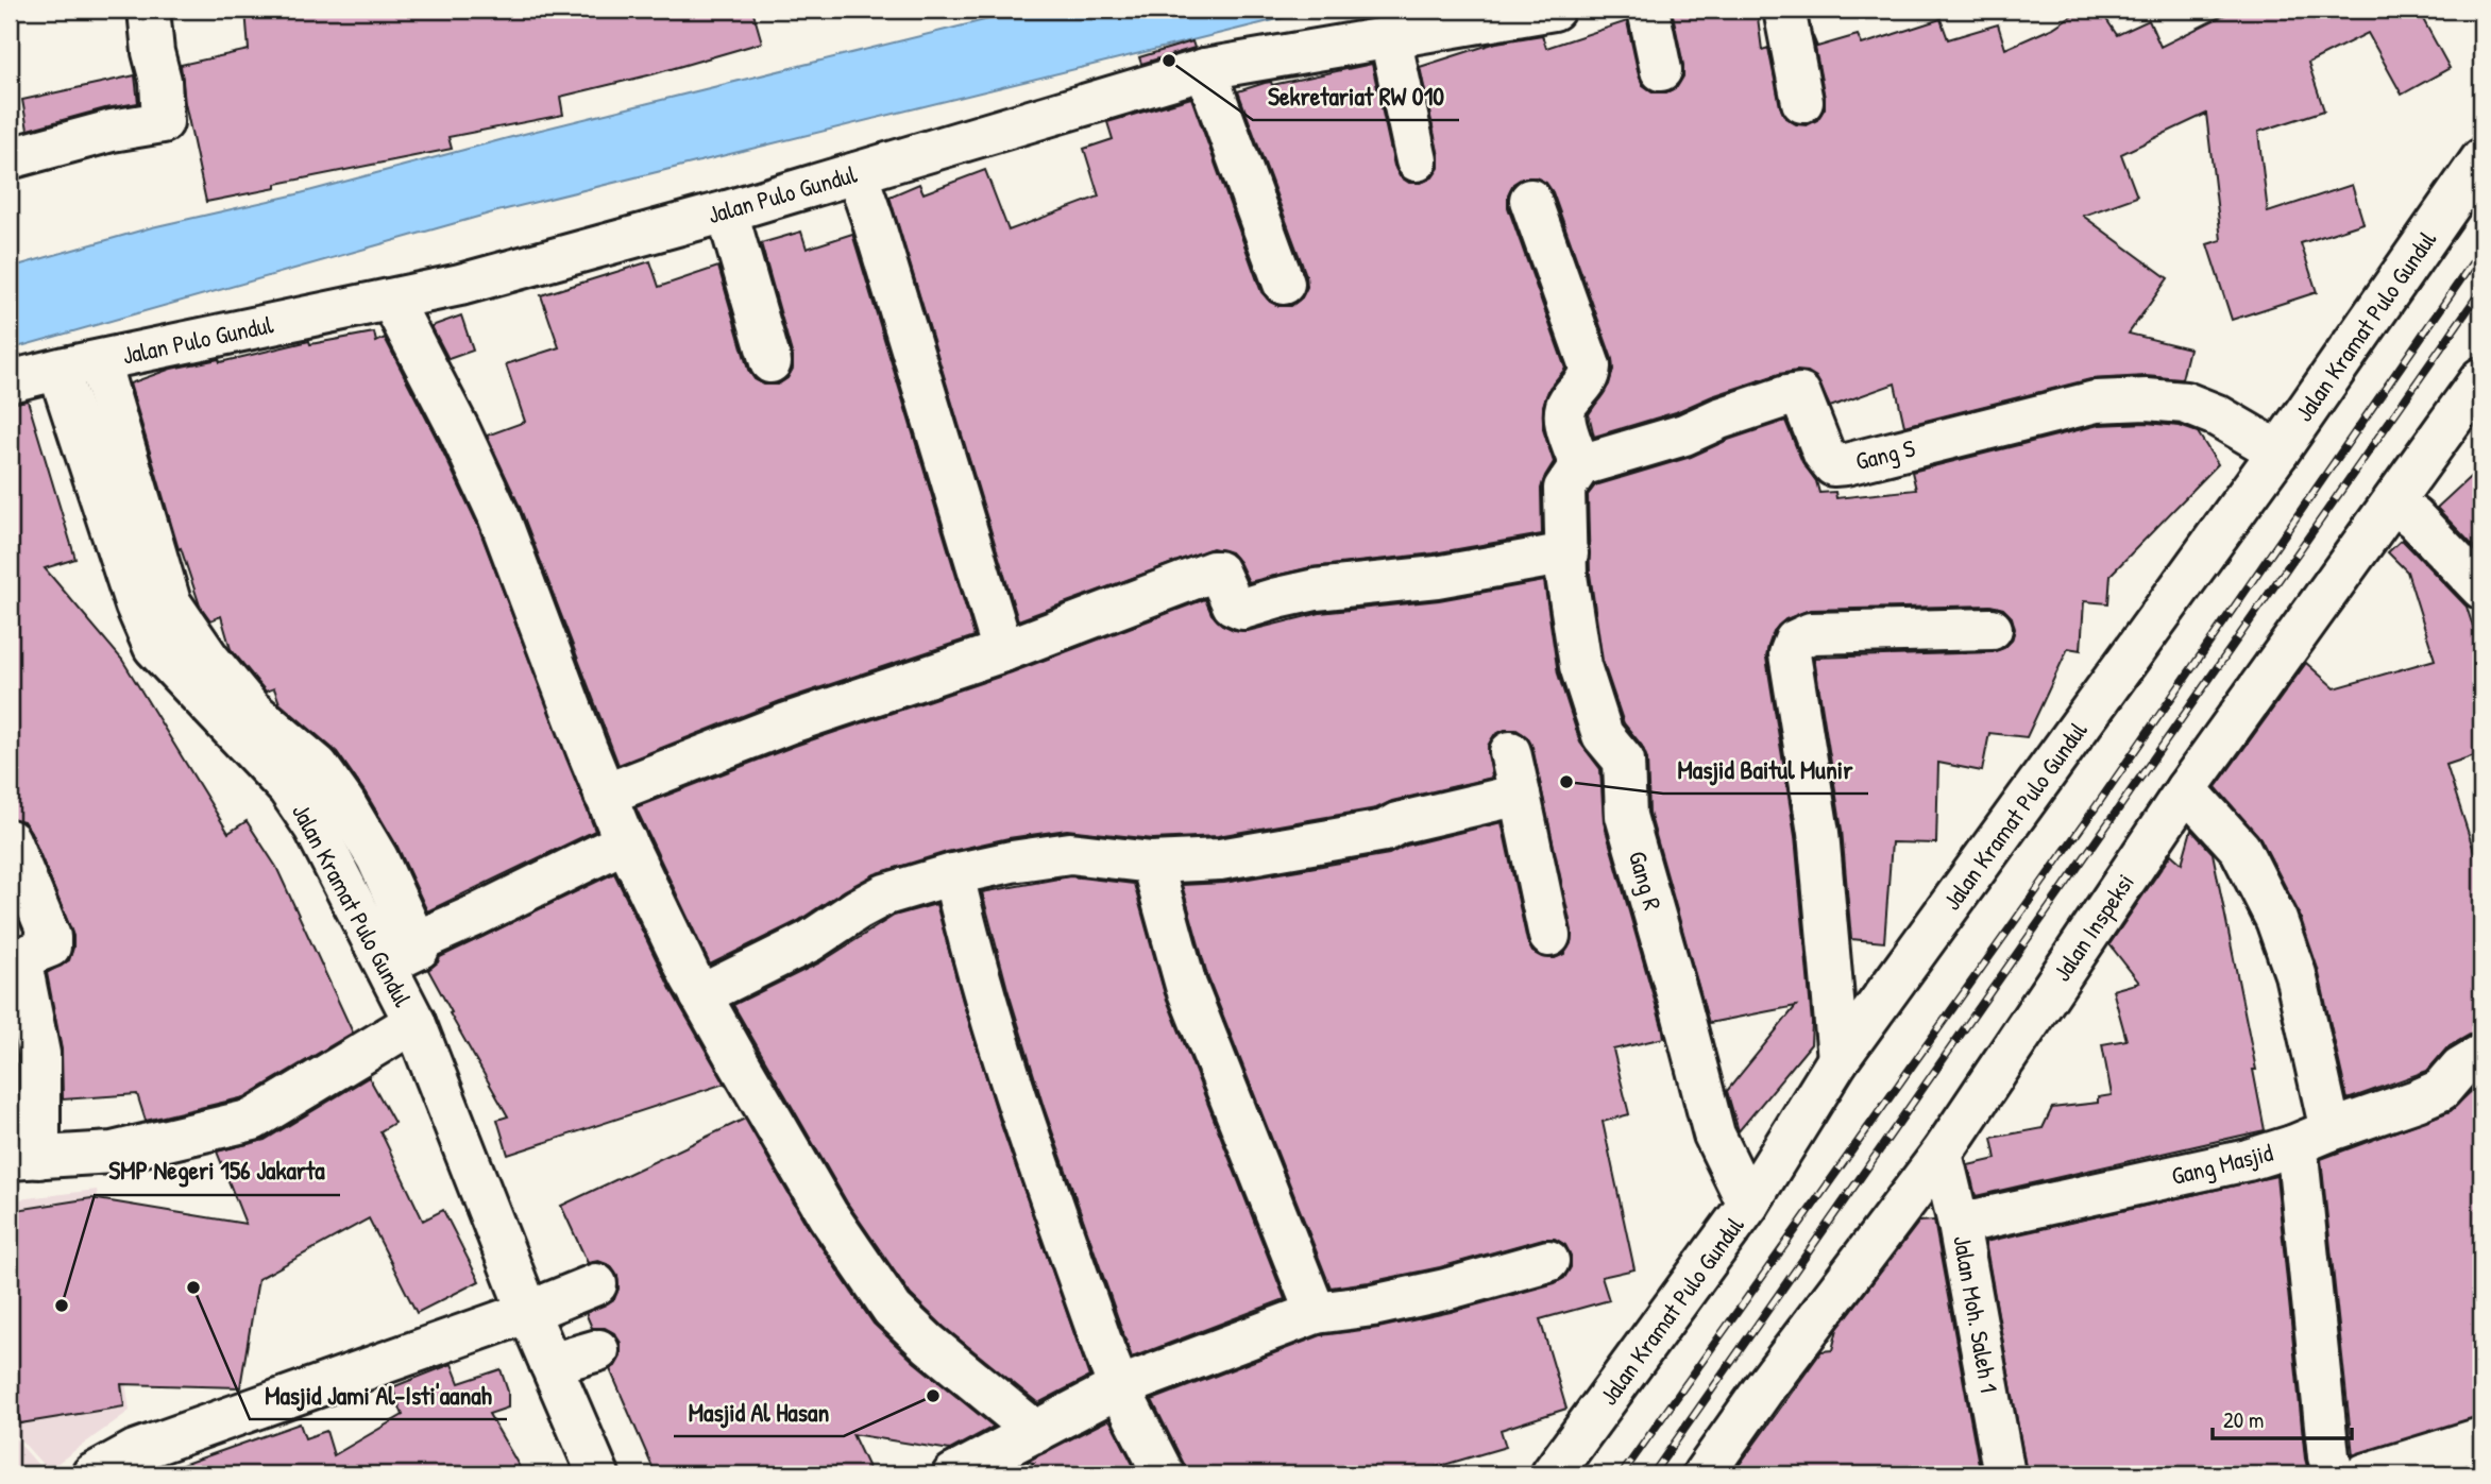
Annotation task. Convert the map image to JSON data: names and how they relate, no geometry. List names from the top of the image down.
{
  "streets": {
    "street": [
      "Jalan Pulo Gundul",
      "Jalan Kramat Pulo Gundul",
      "Gang S",
      "Gang R",
      "Jalan Inspeksi",
      "Gang Masjid",
      "Jalan Moh. Saleh 1"
    ]
  },
  "crossings": [
    ["Jalan Pulo Gundul", "Jalan Kramat Pulo Gundul"],
    ["Jalan Kramat Pulo Gundul", "Gang S"],
    ["Jalan Kramat Pulo Gundul", "Gang R"],
    ["Jalan Inspeksi", "Jalan Moh. Saleh 1"],
    ["Gang Masjid", "Jalan Moh. Saleh 1"]
  ],
  "places": [
    "Sekretariat RW 010",
    "Masjid Baitul Munir",
    "Masjid Jami Al-Isti'aanah",
    "SMP Negeri 156 Jakarta",
    "Masjid Al Hasan"
  ],
  "scale_bar": "20 m"
}
